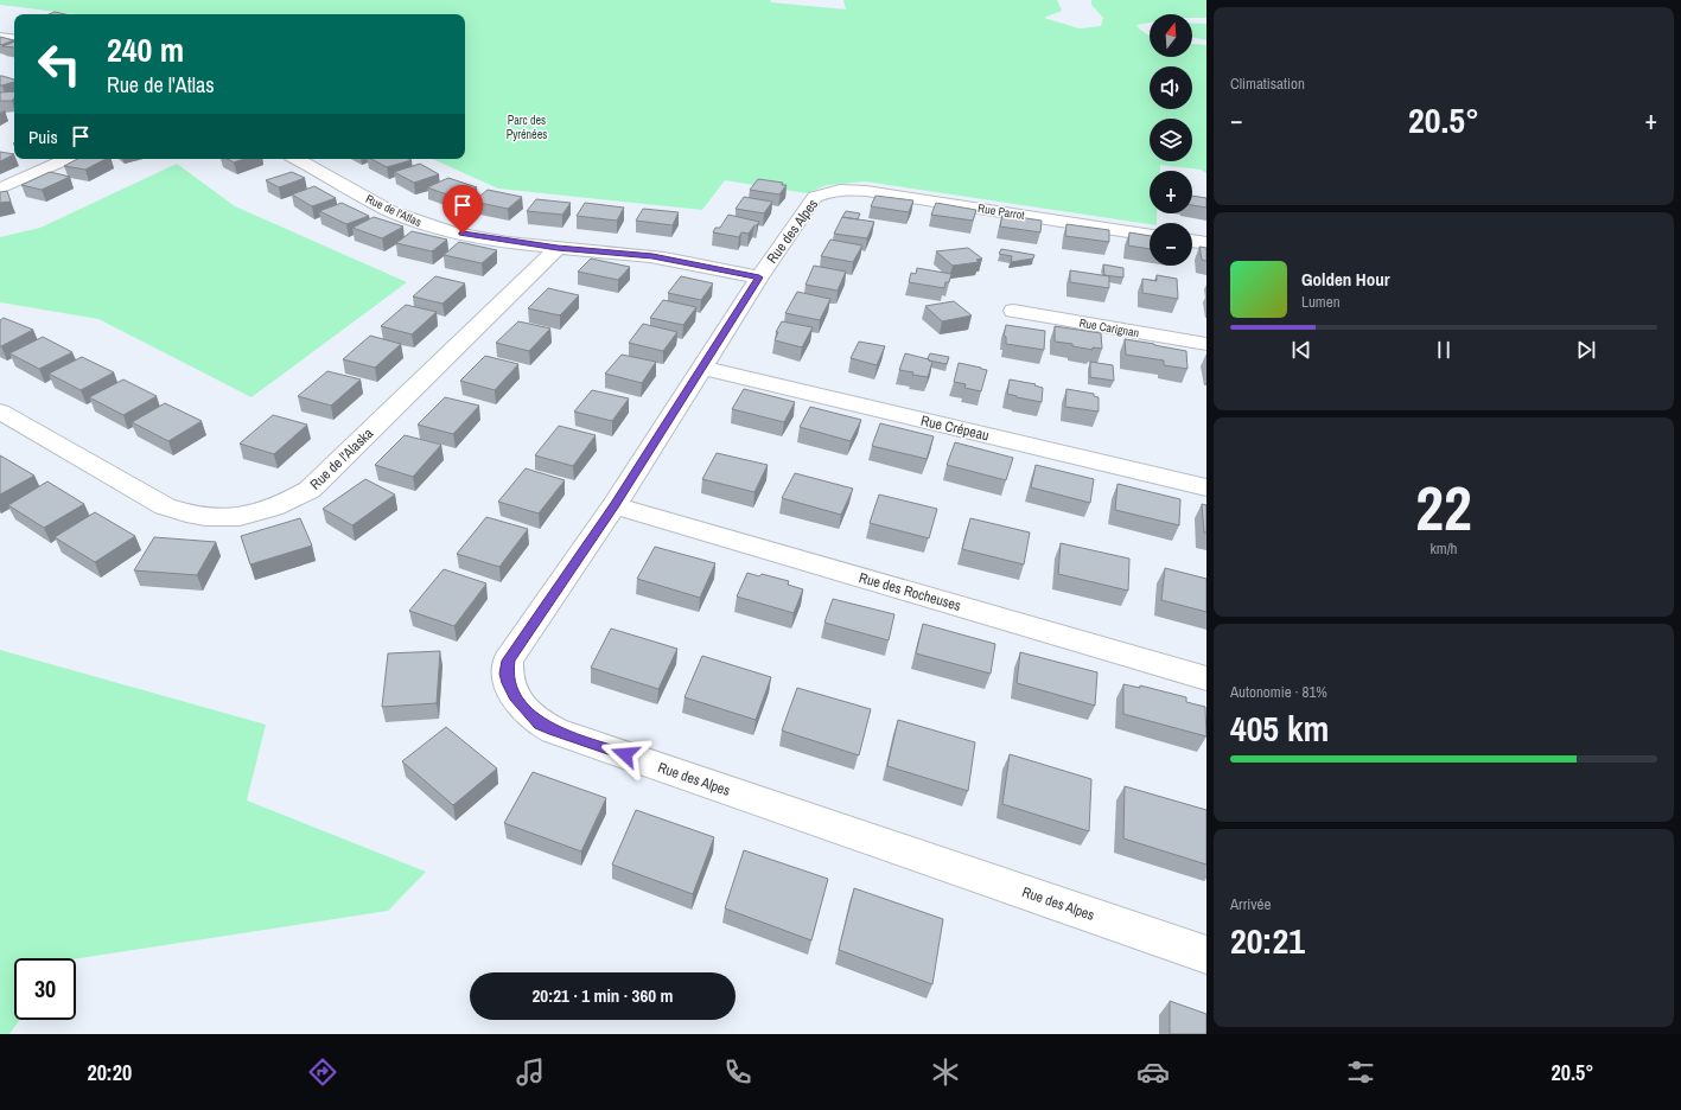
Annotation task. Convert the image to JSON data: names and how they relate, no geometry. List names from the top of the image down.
{
  "streets": {
    "street": [
      "Rue de l'Atlas",
      "Rue Parrot",
      "Rue des Alpes",
      "Rue Carignan",
      "Rue Crépeau",
      "Rue de l'Alaska",
      "Rue des Rocheuses"
    ]
  },
  "crossings": [
    ["Rue de l'Atlas", "Rue des Alpes"],
    ["Rue de l'Atlas", "Rue de l'Alaska"],
    ["Rue Parrot", "Rue des Alpes"],
    ["Rue des Alpes", "Rue Crépeau"],
    ["Rue des Alpes", "Rue des Rocheuses"]
  ],
  "parks": ["Parc des Pyrénées"],
  "north": "top",
  "page": {
    "tile": [
      "Climatisation",
      ["22", "km/h"],
      ["Autonomie · 81%", "405 km"],
      ["Arrivée", "20:21"]
    ],
    "map_buttons": ["+", "−"],
    "turn": ["240 m", "Rue de l'Atlas"],
    "heat": ["−", "20.5°", "+"],
    "then": "Puis",
    "song": ["Golden Hour", "Lumen"],
    "limit": "30",
    "trip": "20:21 · 1 min · 360 m",
    "tabs": ["20:20", "20.5°"]
  }
}
